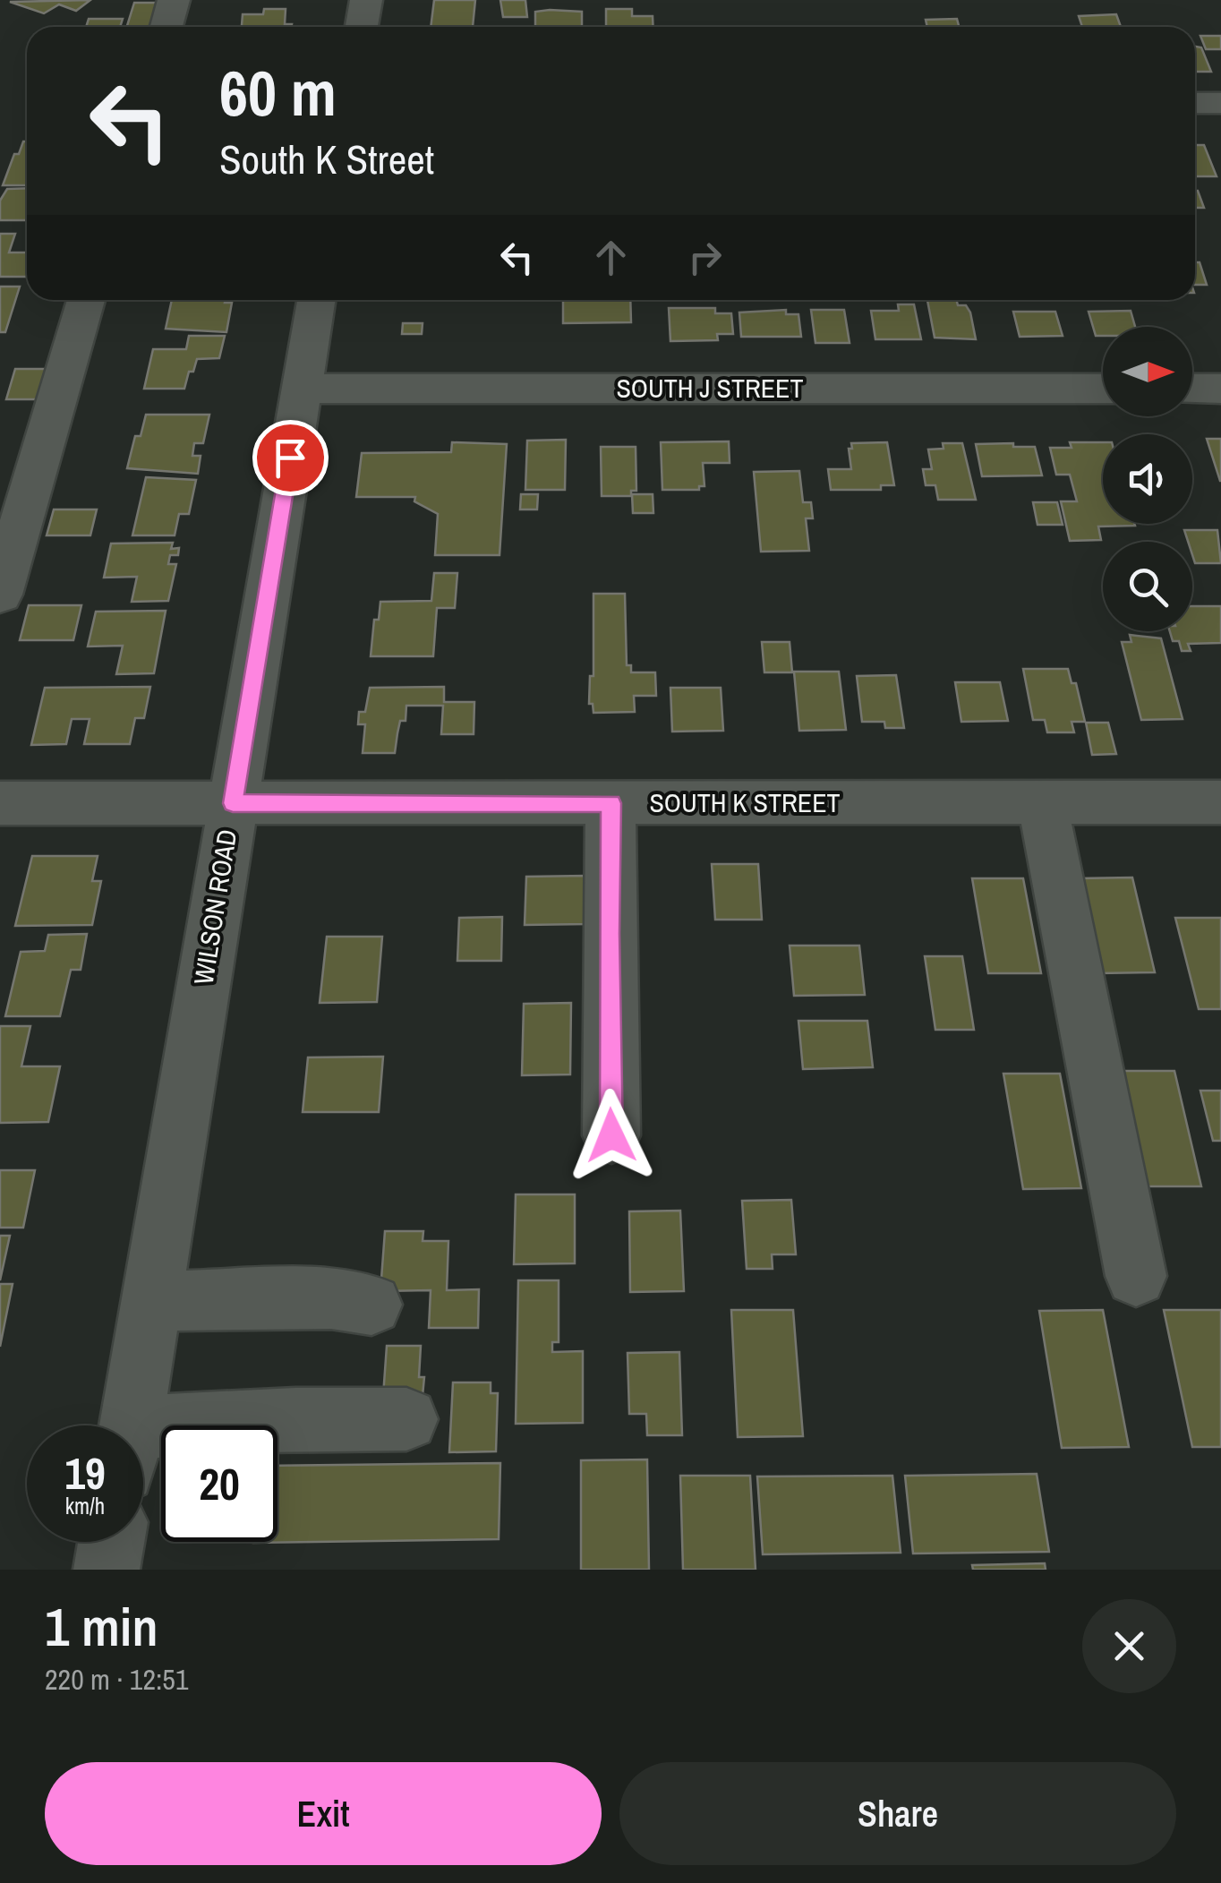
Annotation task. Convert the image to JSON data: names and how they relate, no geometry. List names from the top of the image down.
{
  "streets": {
    "street": ["SOUTH J STREET", "SOUTH K STREET", "WILSON ROAD"]
  },
  "crossings": [
    ["SOUTH J STREET", "WILSON ROAD"],
    ["SOUTH K STREET", "WILSON ROAD"]
  ],
  "north": "right",
  "page": {
    "turn": ["60 m", "South K Street"],
    "speed": "19 km/h",
    "limit": "20",
    "heading": ["1 min", "220 m · 12:51"],
    "buttons": ["Exit", "Share"]
  }
}
